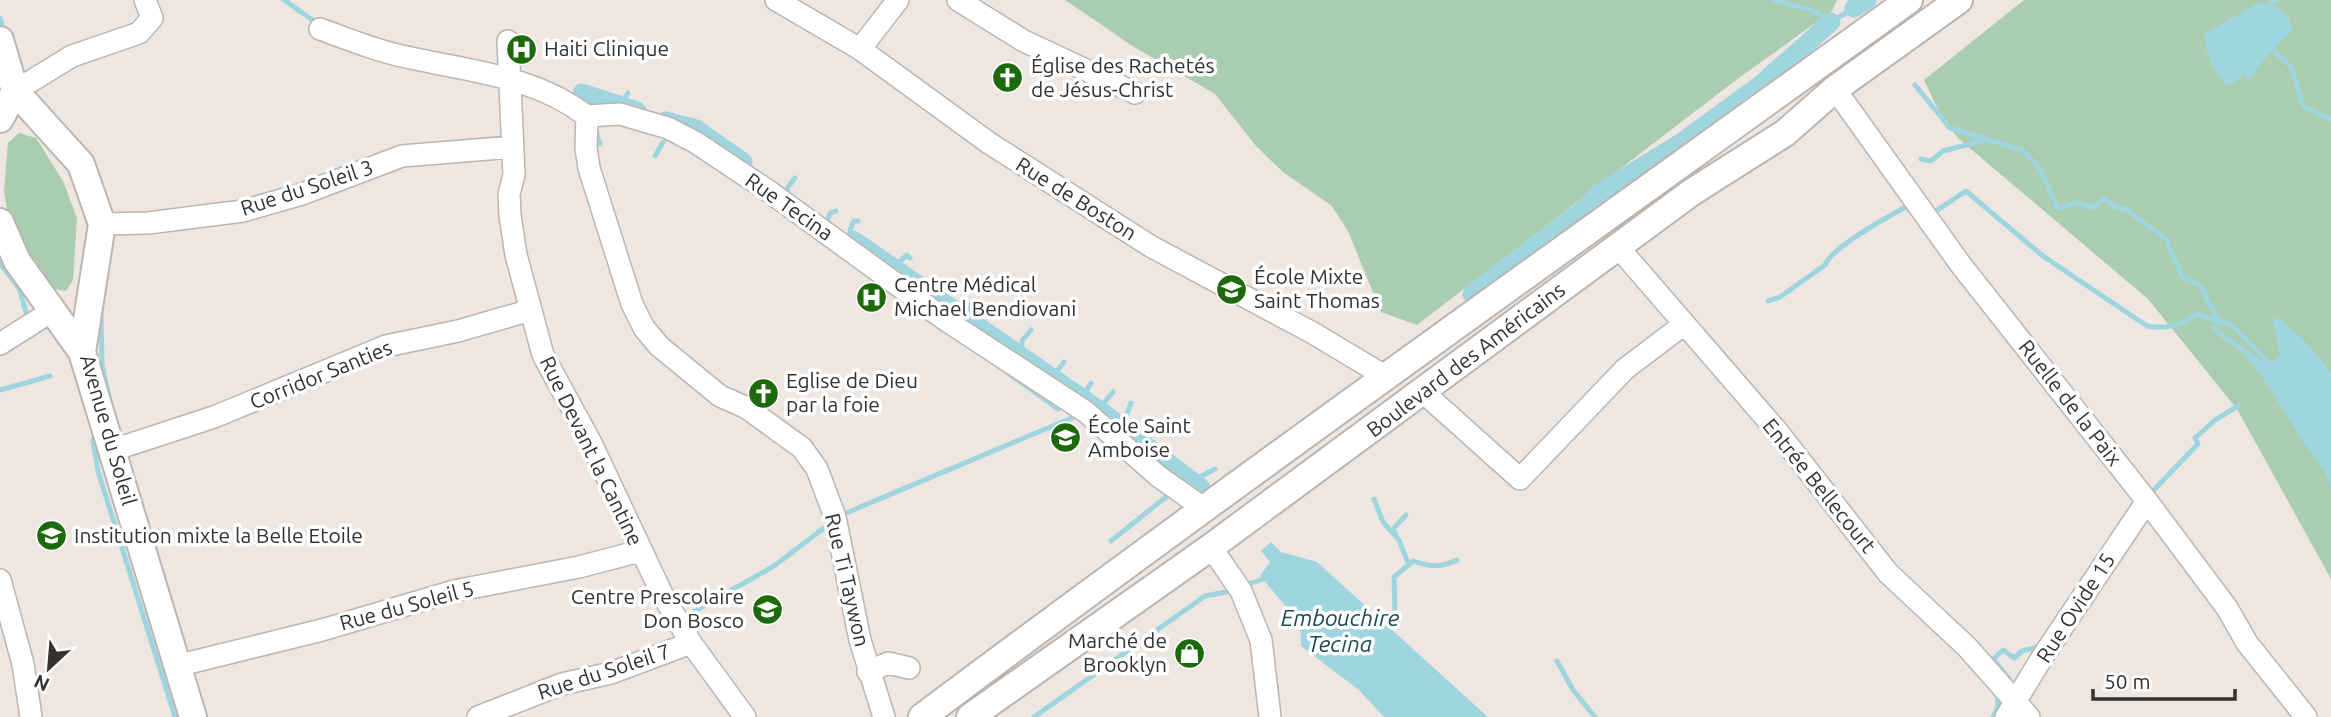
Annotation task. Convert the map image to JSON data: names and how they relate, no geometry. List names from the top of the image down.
{
  "streets": {
    "main road": ["Boulevard des Américains", "Avenue du Soleil"],
    "street": [
      "Rue du Soleil 3",
      "Rue de Boston",
      "Rue Tecina",
      "Corridor Santies",
      "Ruelle de la Paix",
      "Rue Devant la Cantine",
      "Entrée Bellecourt",
      "Rue Ti Taywon",
      "Rue du Soleil 5",
      "Rue Ovide 15",
      "Rue du Soleil 7"
    ]
  },
  "crossings": [
    ["Rue du Soleil 3", "Avenue du Soleil"],
    ["Rue du Soleil 3", "Rue Devant la Cantine"],
    ["Rue de Boston", "Boulevard des Américains"],
    ["Rue Tecina", "Boulevard des Américains"],
    ["Rue Tecina", "Rue Ti Taywon"],
    ["Boulevard des Américains", "Ruelle de la Paix"],
    ["Boulevard des Américains", "Entrée Bellecourt"],
    ["Corridor Santies", "Avenue du Soleil"],
    ["Corridor Santies", "Rue Devant la Cantine"],
    ["Ruelle de la Paix", "Rue Ovide 15"],
    ["Avenue du Soleil", "Rue du Soleil 5"],
    ["Rue Devant la Cantine", "Rue du Soleil 5"],
    ["Rue Devant la Cantine", "Rue du Soleil 7"],
    ["Entrée Bellecourt", "Rue Ovide 15"]
  ],
  "water": ["Embouchire Tecina"],
  "places": {
    "hospital": ["Haiti Clinique", "Centre Médical Michael Bendiovani"],
    "church": ["Église des Rachetés de Jésus-Christ", "Eglise de Dieu par la foie"],
    "school or university": [
      "École Mixte Saint Thomas",
      "École Saint Amboise",
      "Institution mixte la Belle Etoile",
      "Centre Prescolaire Don Bosco"
    ],
    "shop": ["Marché de Brooklyn"]
  },
  "scale_bar": "50 m",
  "north": "bottom left"
}
